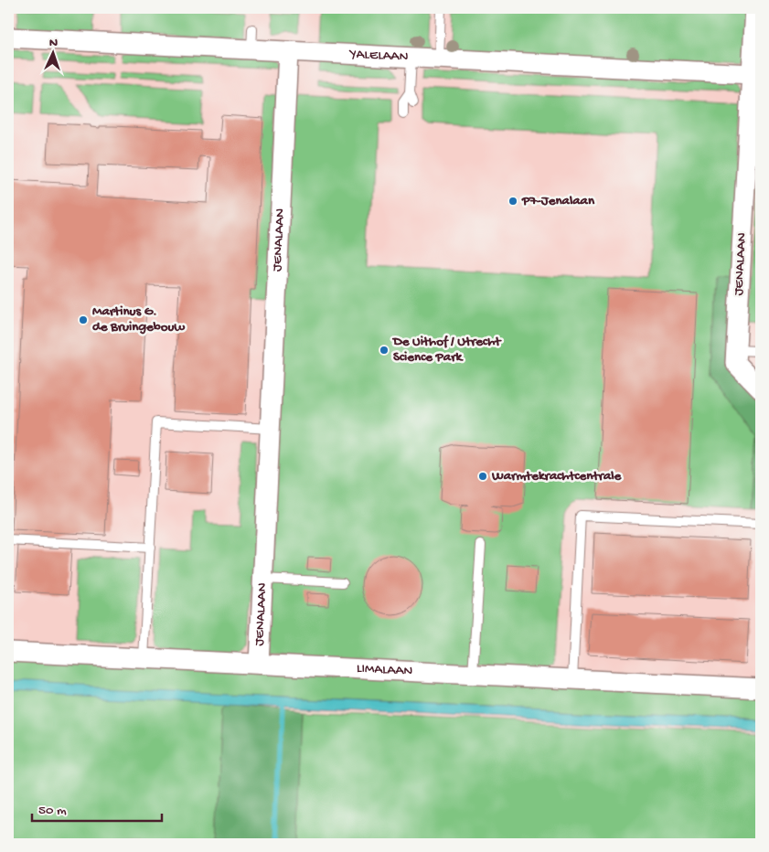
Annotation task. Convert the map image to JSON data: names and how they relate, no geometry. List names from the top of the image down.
{
  "streets": {
    "street": ["YALELAAN", "JENALAAN", "LIMALAAN"]
  },
  "crossings": [
    ["YALELAAN", "JENALAAN"],
    ["JENALAAN", "LIMALAAN"]
  ],
  "places": [
    "P7-Jenalaan",
    "Martinus G. de Bruingebouw",
    "De Uithof / Utrecht Science Park",
    "Warmtekrachtcentrale"
  ],
  "scale_bar": "50 m",
  "north": "top"
}
